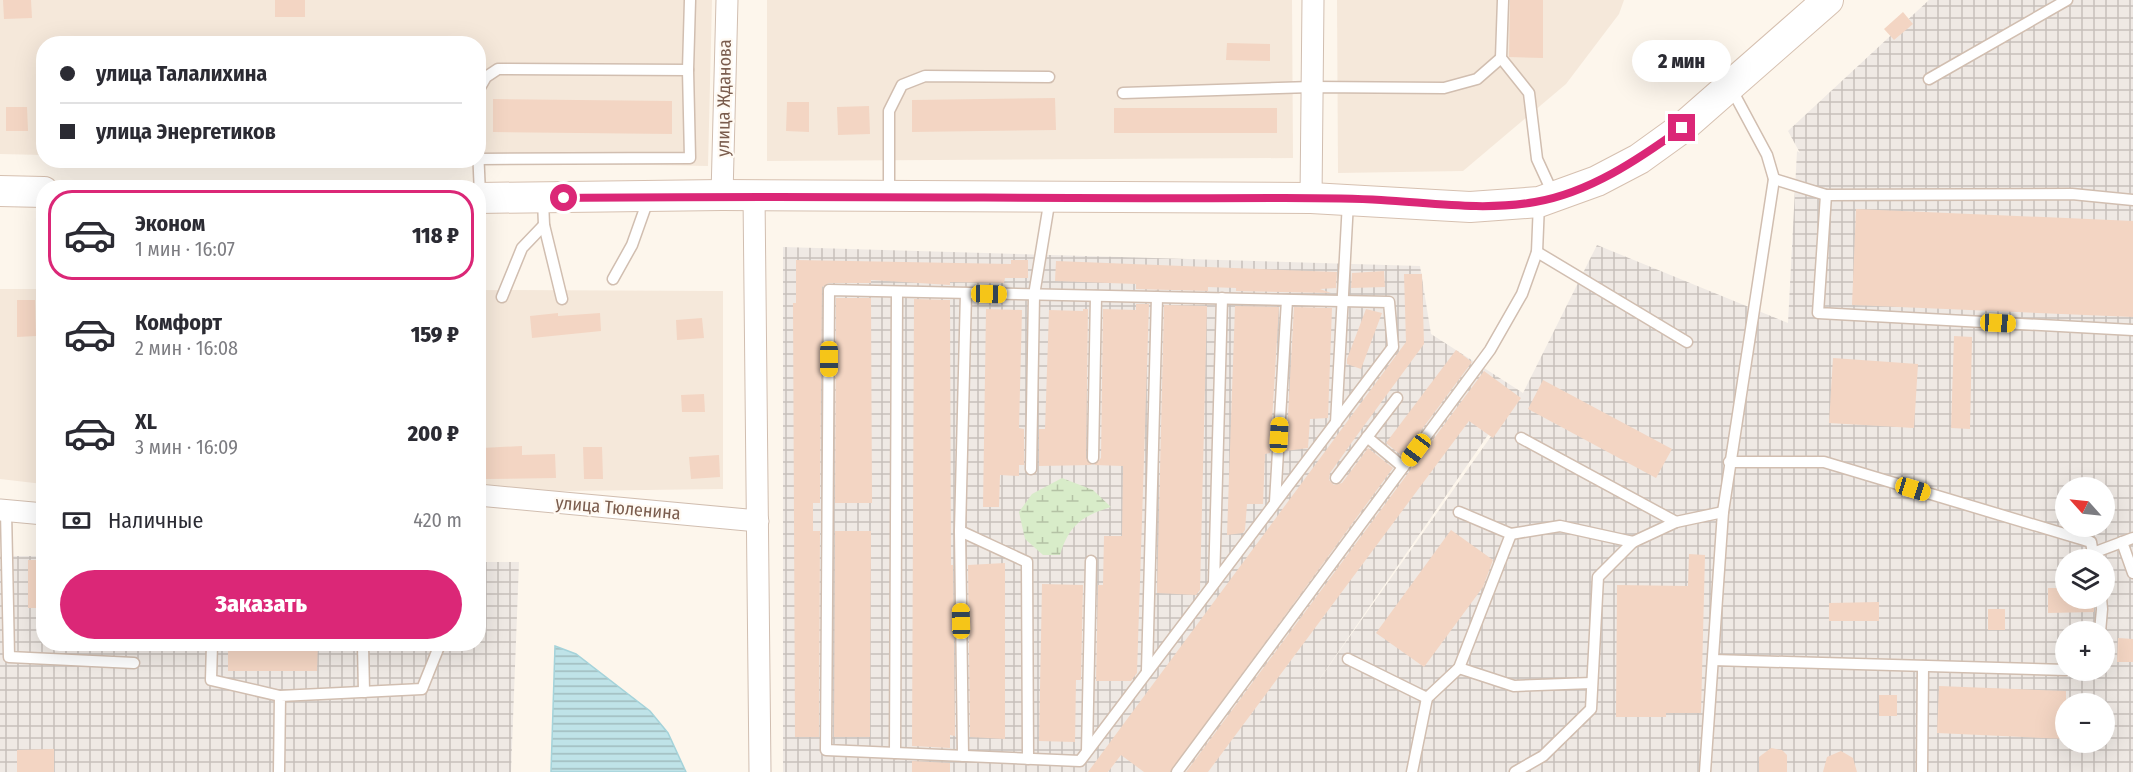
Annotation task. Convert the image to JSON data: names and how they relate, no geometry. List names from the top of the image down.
{
  "streets": {
    "street": ["улица Жданова", "улица Тюленина"]
  },
  "north": "top left",
  "page": {
    "banner": ["улица Талалихина", "улица Энергетиков"],
    "bubble": "2 мин",
    "list": [
      {
        "name": "Эконом",
        "note": "1 мин · 16:07",
        "value": "118 ₽"
      },
      {
        "name": "Комфорт",
        "note": "2 мин · 16:08",
        "value": "159 ₽"
      },
      {
        "name": "XL",
        "note": "3 мин · 16:09",
        "value": "200 ₽"
      }
    ],
    "map_buttons": ["+", "−"],
    "pay": ["Наличные", "420 m"],
    "buttons": "Заказать"
  }
}
